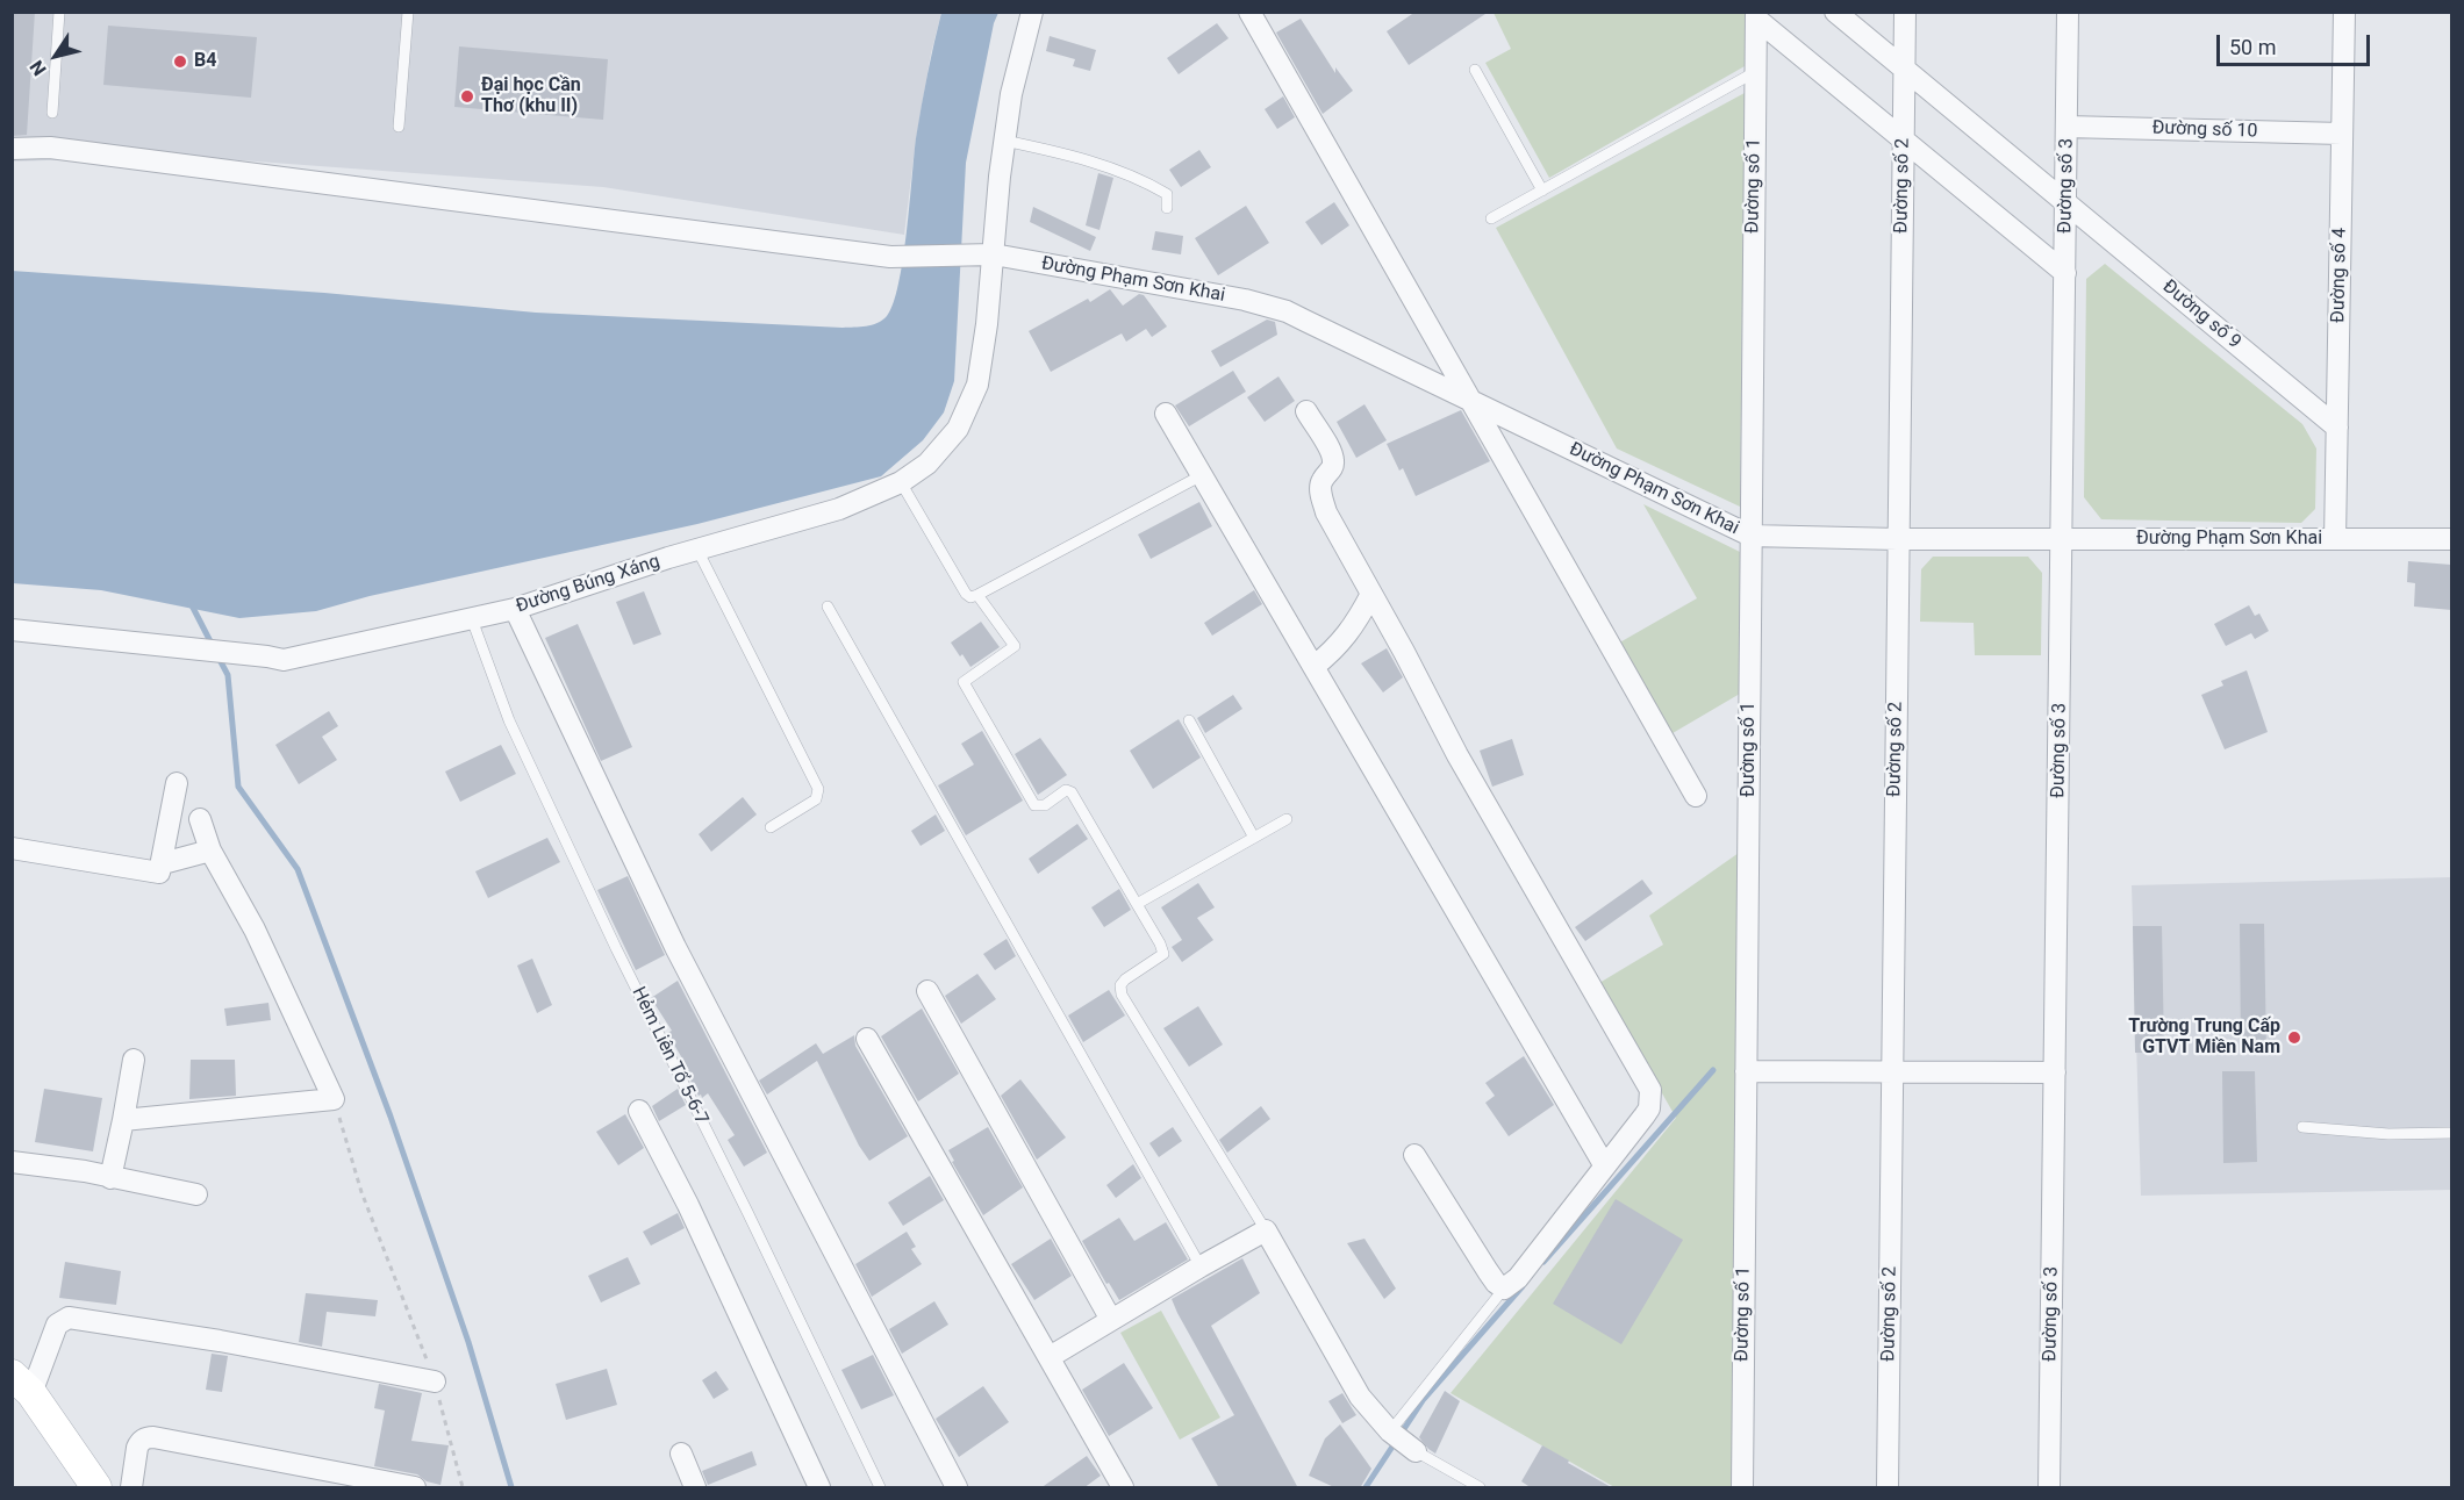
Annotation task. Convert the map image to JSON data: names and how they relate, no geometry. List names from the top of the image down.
{
  "streets": {
    "street": [
      "Đường số 10",
      "Đường số 1",
      "Đường số 2",
      "Đường số 3",
      "Đường số 4",
      "Đường Phạm Sơn Khai",
      "Đường số 9",
      "Đường Búng Xáng"
    ],
    "lane": ["Hẻm Liên Tổ 5-6-7"]
  },
  "crossings": [
    ["Đường số 10", "Đường số 3"],
    ["Đường số 10", "Đường số 4"],
    ["Đường số 1", "Đường Phạm Sơn Khai"],
    ["Đường số 2", "Đường Phạm Sơn Khai"],
    ["Đường số 2", "Đường số 9"],
    ["Đường số 3", "Đường Phạm Sơn Khai"],
    ["Đường số 3", "Đường số 9"],
    ["Đường số 4", "Đường Phạm Sơn Khai"],
    ["Đường số 4", "Đường số 9"],
    ["Đường Phạm Sơn Khai", "Đường Búng Xáng"],
    ["Đường Búng Xáng", "Hẻm Liên Tổ 5-6-7"]
  ],
  "places": ["B4", "Đại học Cần Thơ (khu II)", "Trường Trung Cấp GTVT Miền Nam"],
  "scale_bar": "50 m",
  "north": "bottom left"
}
